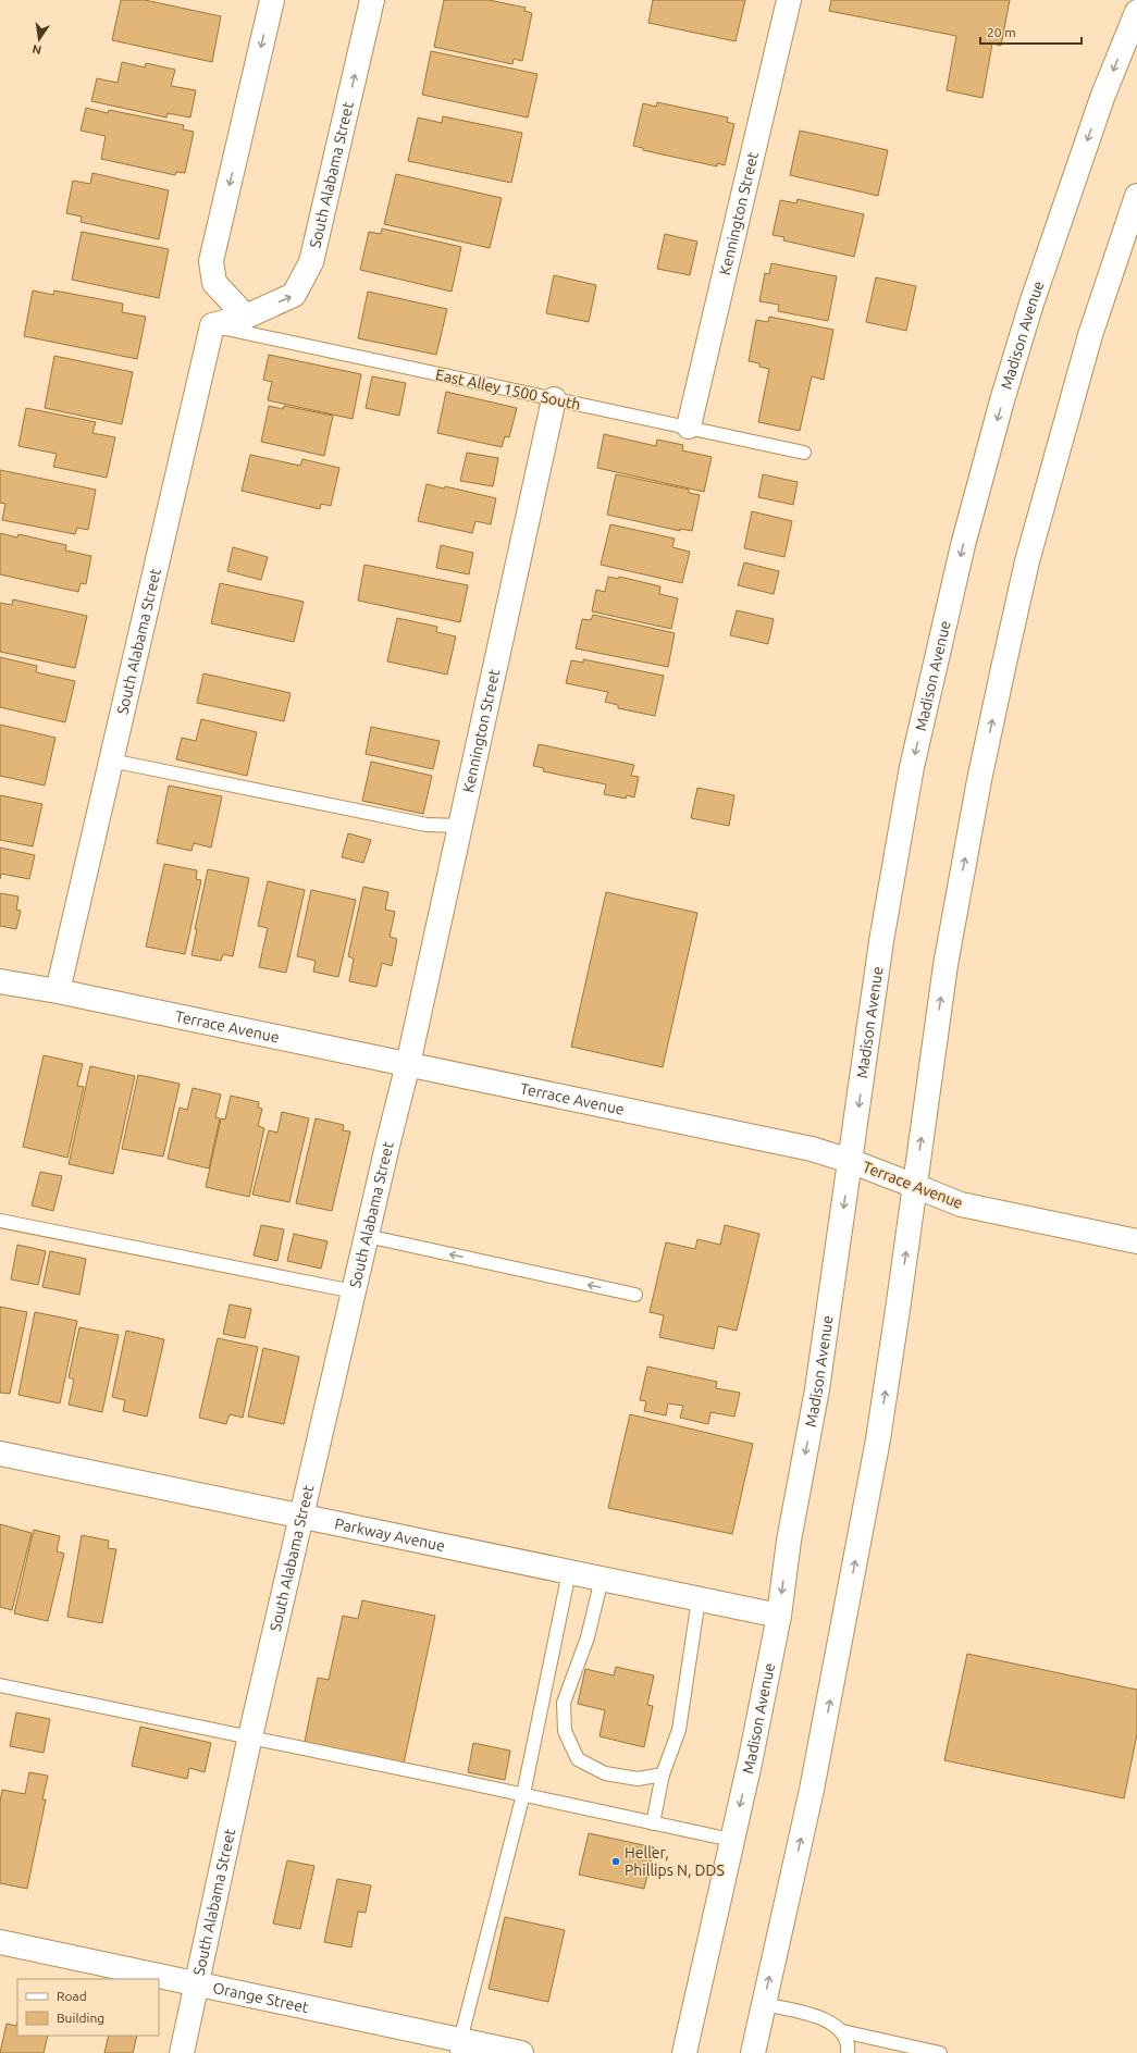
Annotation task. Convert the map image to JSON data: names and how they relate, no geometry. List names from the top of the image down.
{
  "streets": {
    "street": [
      "South Alabama Street",
      "Kennington Street",
      "Madison Avenue",
      "Terrace Avenue",
      "Parkway Avenue",
      "Orange Street"
    ],
    "lane": ["East Alley 1500 South"]
  },
  "crossings": [
    ["South Alabama Street", "Kennington Street"],
    ["South Alabama Street", "East Alley 1500 South"],
    ["South Alabama Street", "Terrace Avenue"],
    ["South Alabama Street", "Parkway Avenue"],
    ["South Alabama Street", "Orange Street"],
    ["Kennington Street", "East Alley 1500 South"],
    ["Kennington Street", "Terrace Avenue"],
    ["Madison Avenue", "Terrace Avenue"],
    ["Madison Avenue", "Parkway Avenue"]
  ],
  "places": ["Heller, Phillips N, DDS"],
  "legend": ["Road", "Building"],
  "scale_bar": "20 m",
  "north": "bottom"
}
